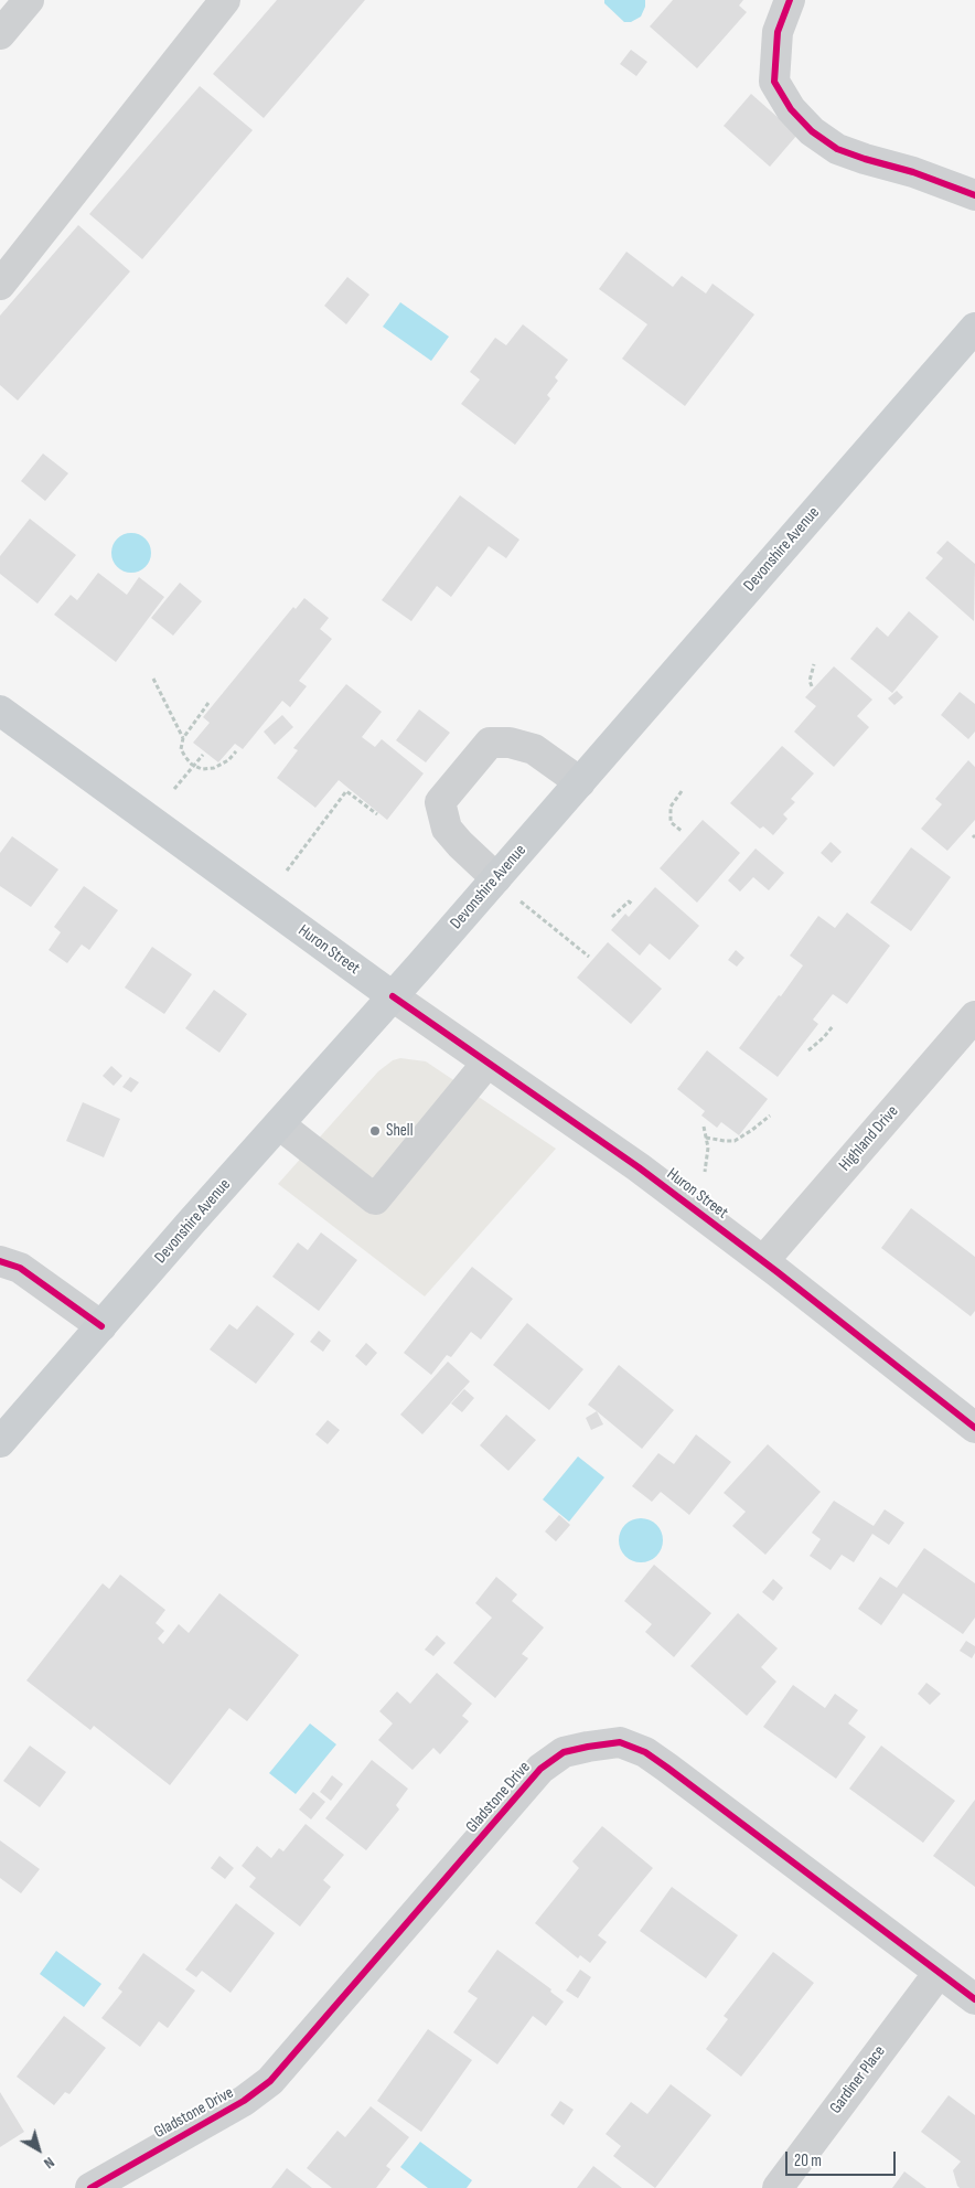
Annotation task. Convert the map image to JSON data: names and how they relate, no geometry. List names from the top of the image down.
{
  "streets": {
    "main road": ["Devonshire Avenue", "Huron Street"],
    "street": ["Highland Drive", "Gladstone Drive", "Gardiner Place"]
  },
  "crossings": [
    ["Devonshire Avenue", "Huron Street"],
    ["Huron Street", "Highland Drive"],
    ["Gladstone Drive", "Gardiner Place"]
  ],
  "places": ["Shell"],
  "scale_bar": "20 m",
  "north": "bottom right"
}
